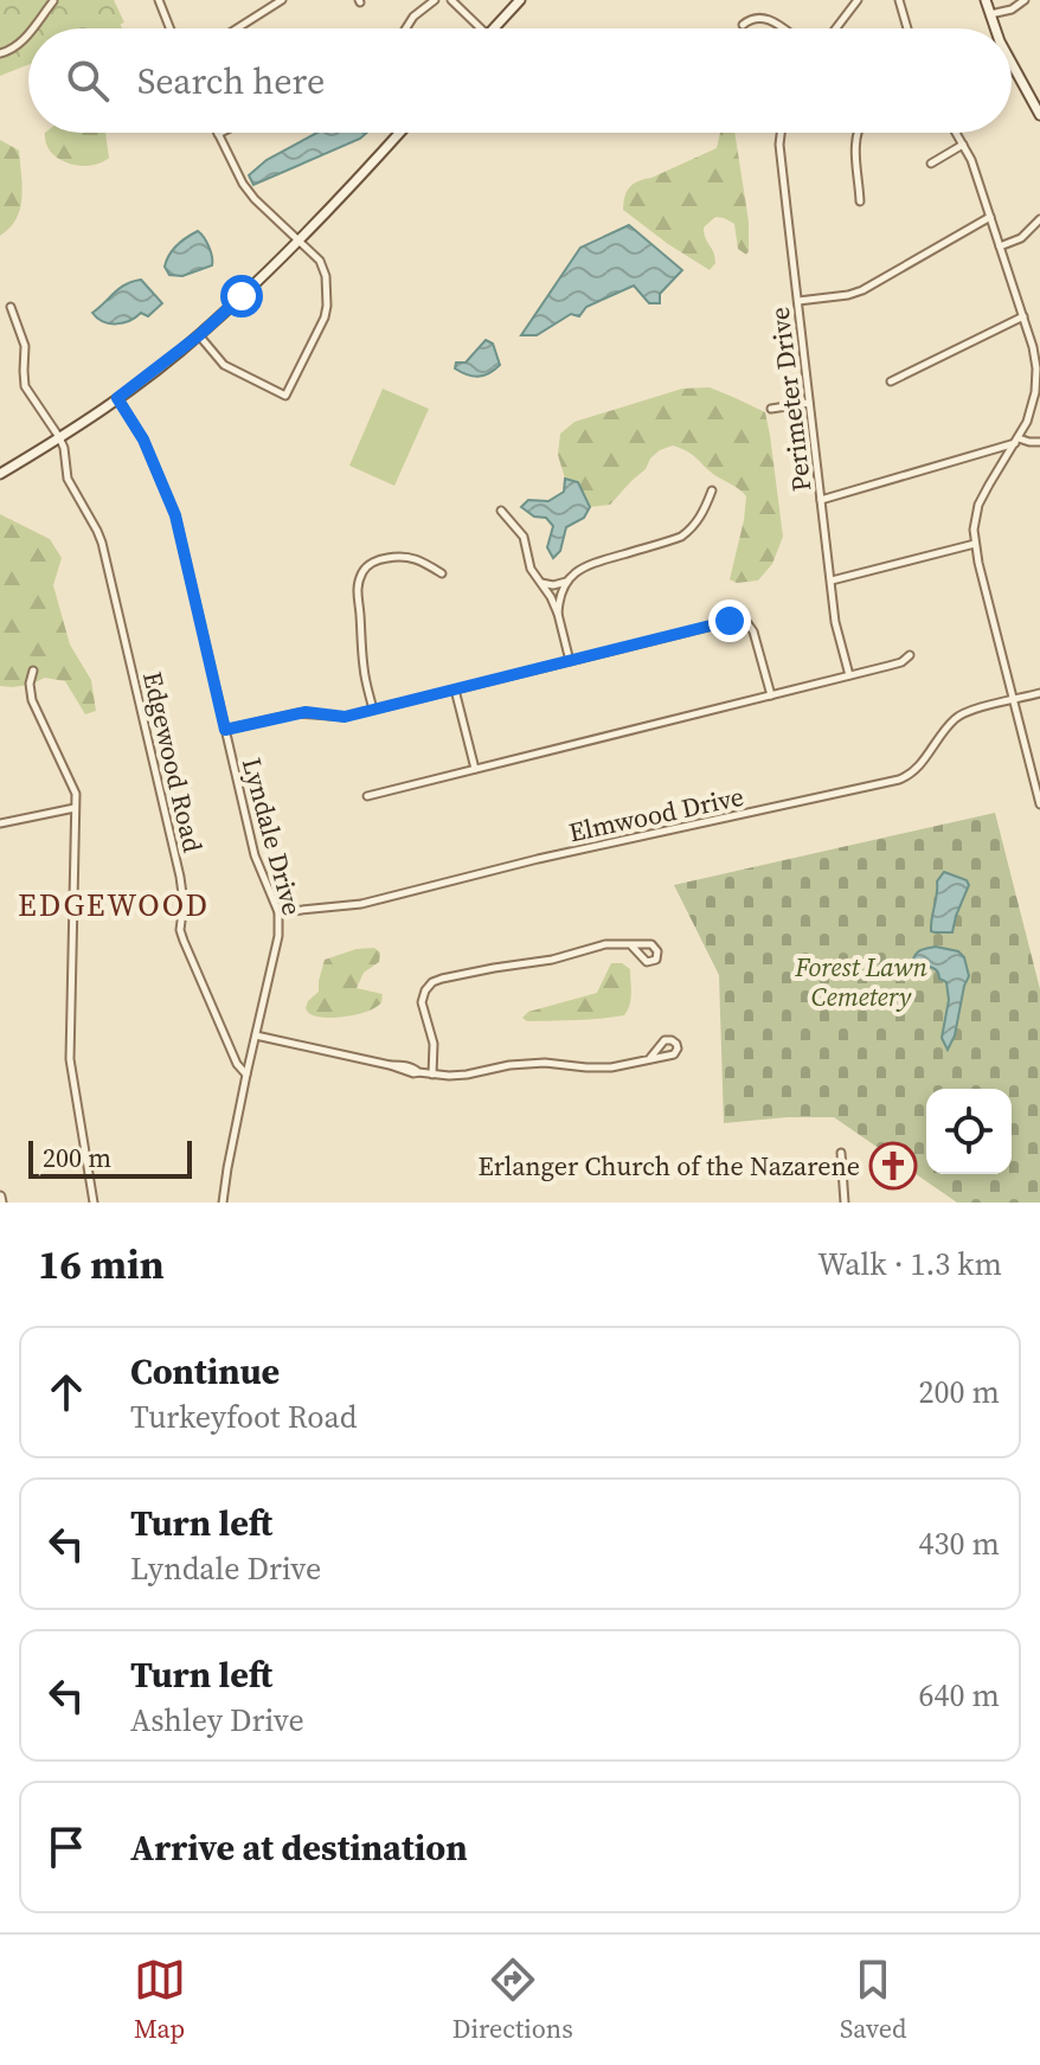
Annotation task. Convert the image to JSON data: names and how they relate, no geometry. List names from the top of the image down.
{
  "streets": {
    "street": [
      "Perimeter Drive",
      "Edgewood Road",
      "Elmwood Drive",
      "Lyndale Drive"
    ]
  },
  "crossings": [
    ["Edgewood Road", "Lyndale Drive"],
    ["Elmwood Drive", "Lyndale Drive"]
  ],
  "districts": ["EDGEWOOD"],
  "parks": ["Forest Lawn Cemetery"],
  "places": {
    "church": ["Erlanger Church of the Nazarene"]
  },
  "scale_bar": "200 m",
  "page": {
    "search": "Search here",
    "scale": "200 m",
    "heading": ["16 min", "Walk · 1.3 km"],
    "list": [
      ["Continue", "Turkeyfoot Road", "200 m"],
      ["Turn left", "Lyndale Drive", "430 m"],
      ["Turn left", "Ashley Drive", "640 m"],
      "Arrive at destination"
    ],
    "nav": ["Map", "Directions", "Saved"]
  }
}
